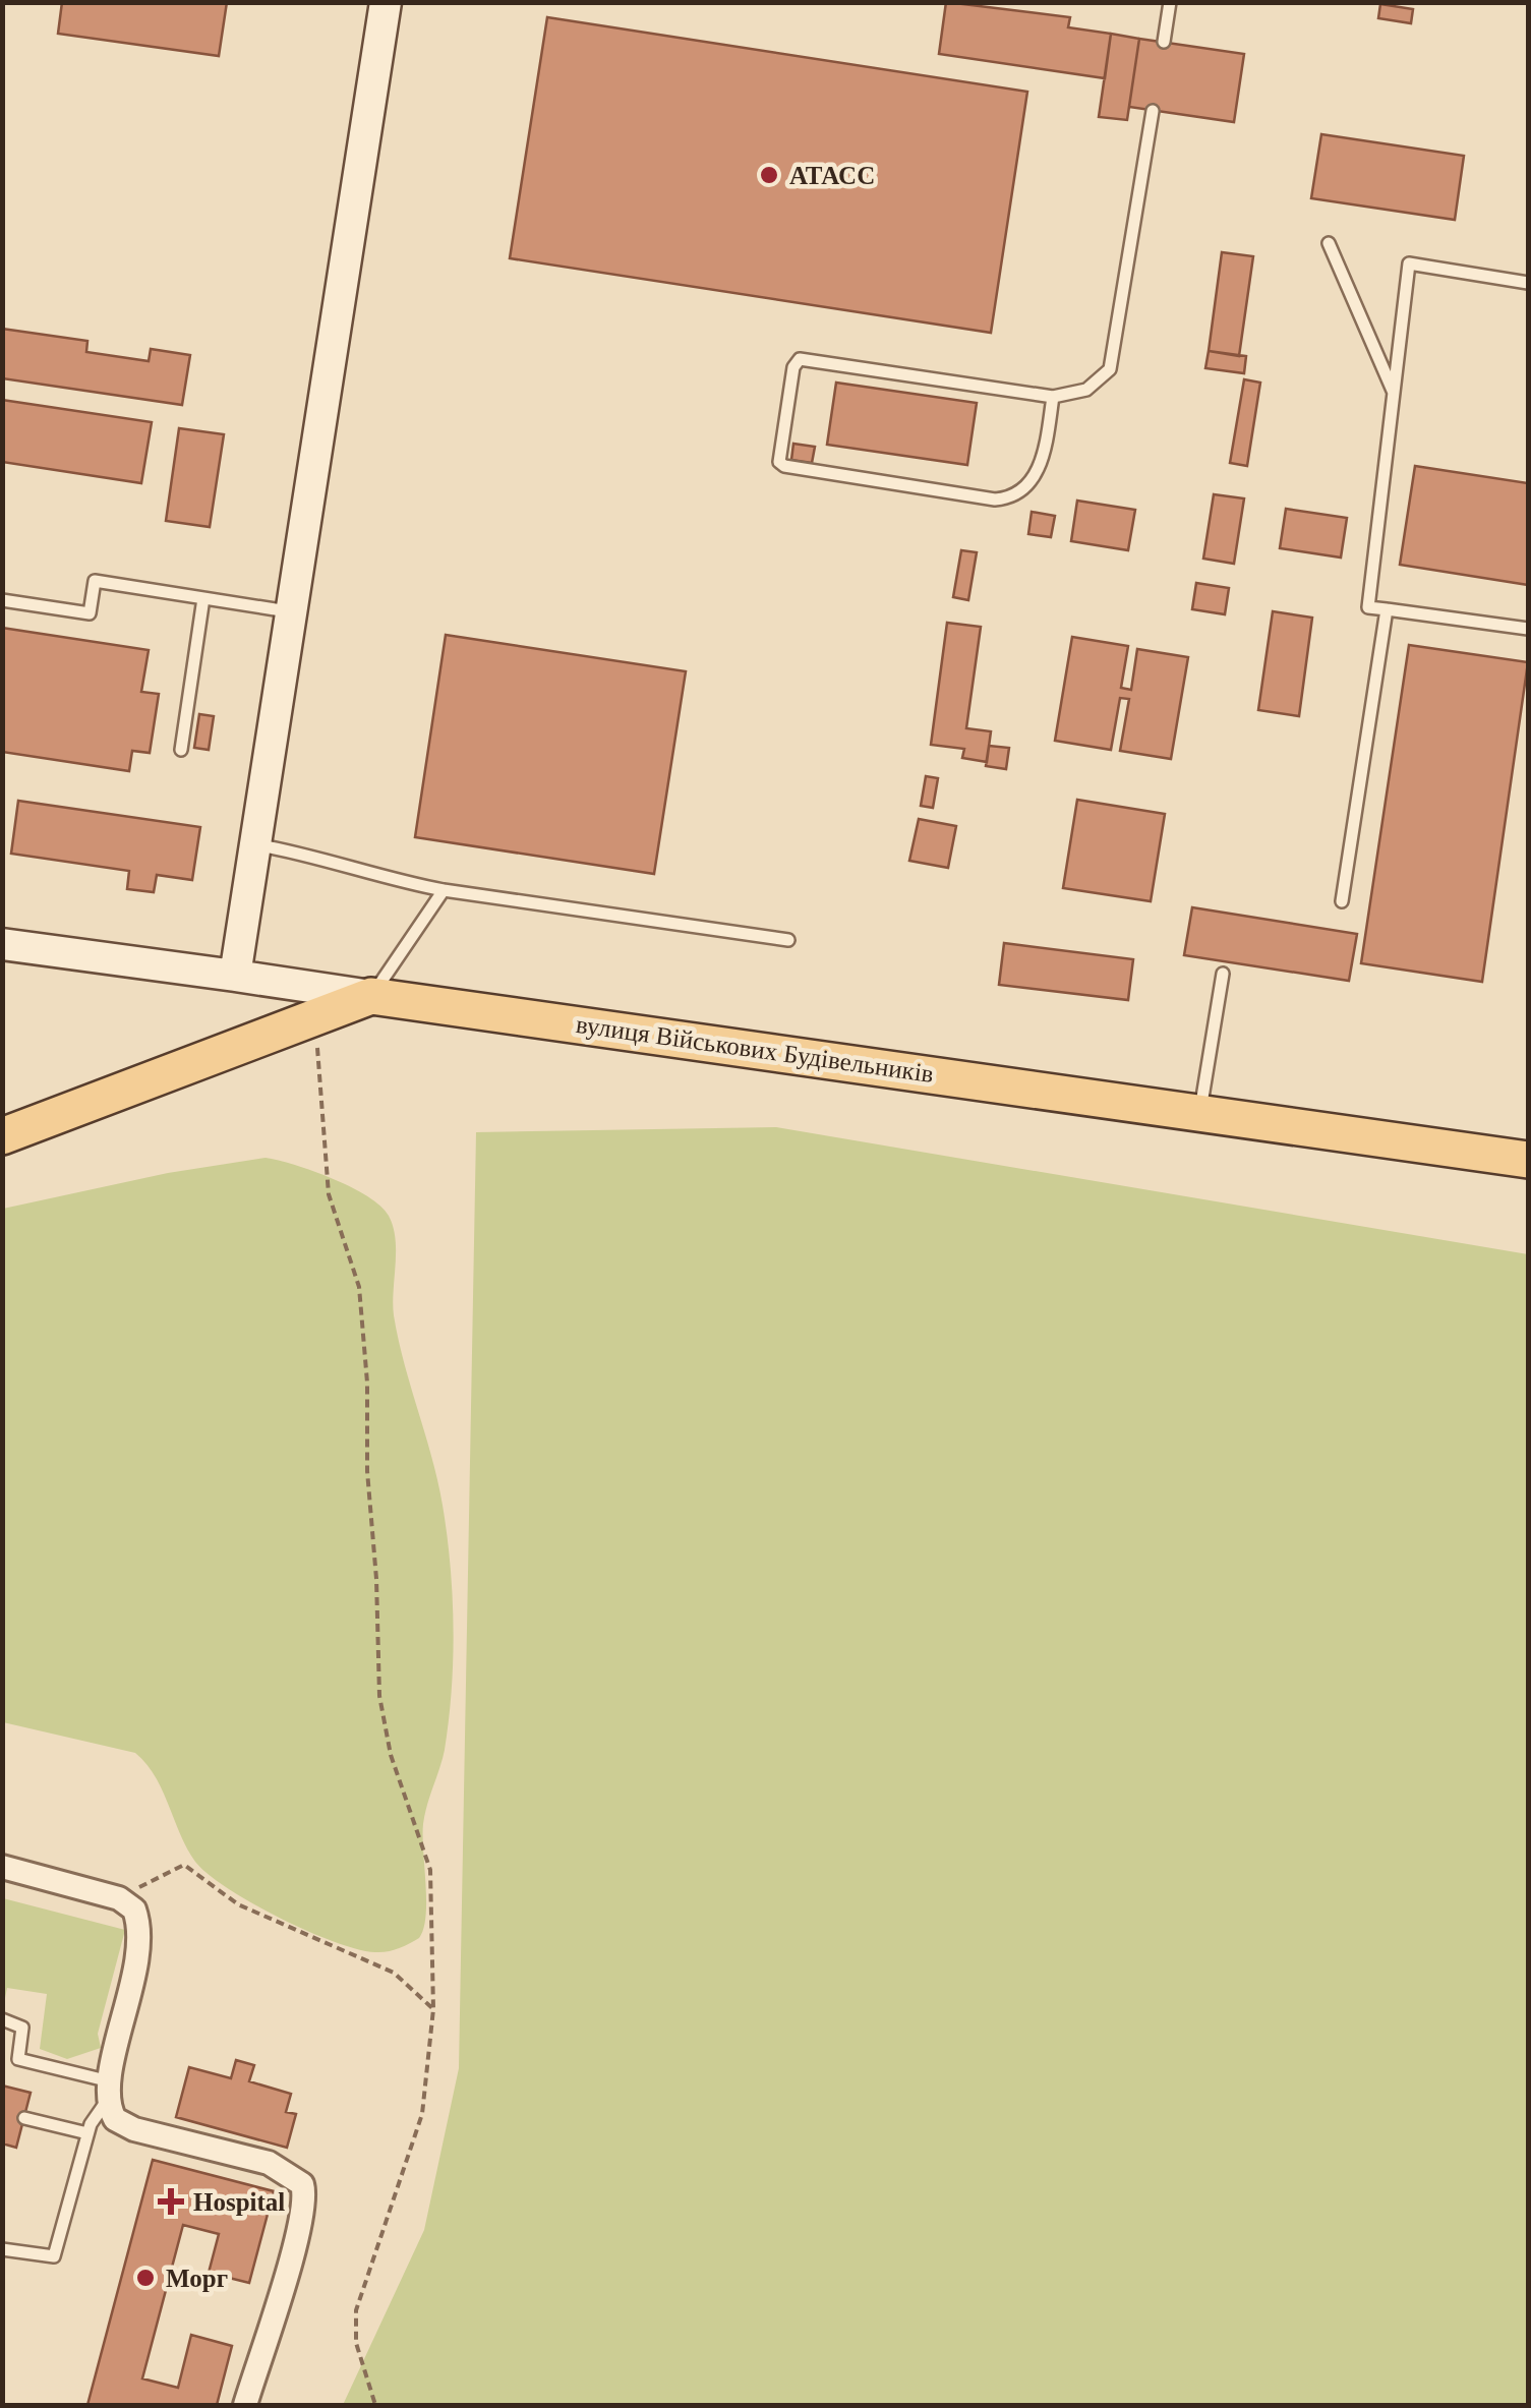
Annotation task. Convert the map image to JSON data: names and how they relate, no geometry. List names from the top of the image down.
{
  "streets": {
    "main road": ["вулиця Військових Будівельників"]
  },
  "places": {
    "other": ["АТАСС", "Морг"],
    "health": ["Hospital"]
  }
}
